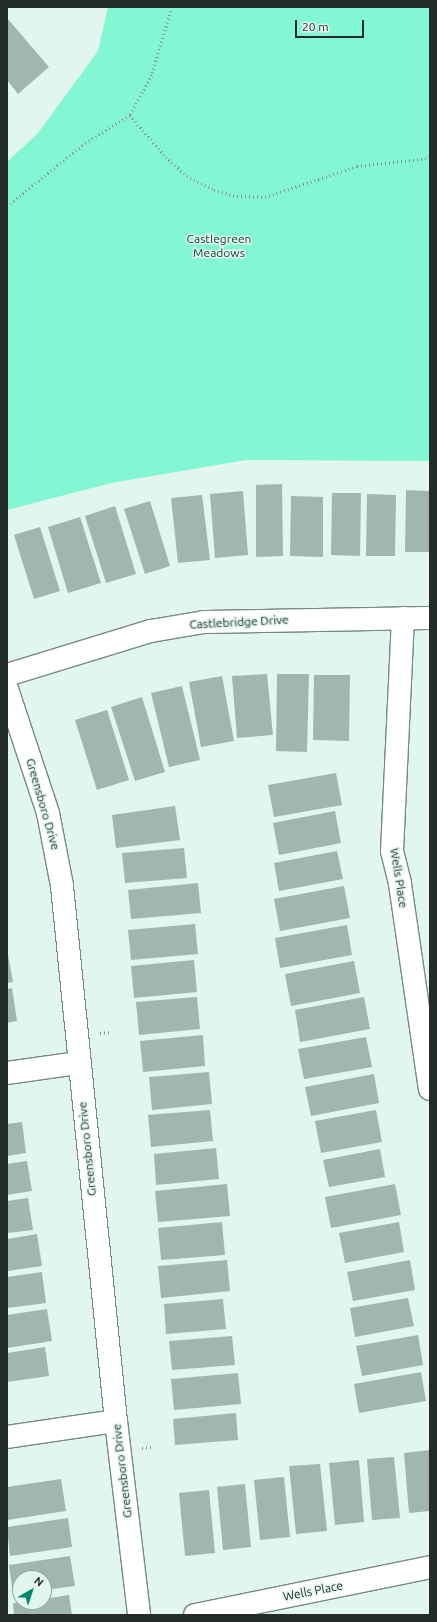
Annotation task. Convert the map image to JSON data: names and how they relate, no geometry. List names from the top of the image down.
{
  "streets": {
    "street": ["Castlebridge Drive", "Greensboro Drive", "Wells Place"]
  },
  "crossings": [
    ["Castlebridge Drive", "Wells Place"]
  ],
  "parks": ["Castlegreen Meadows"],
  "scale_bar": "20 m",
  "north": "top right"
}
